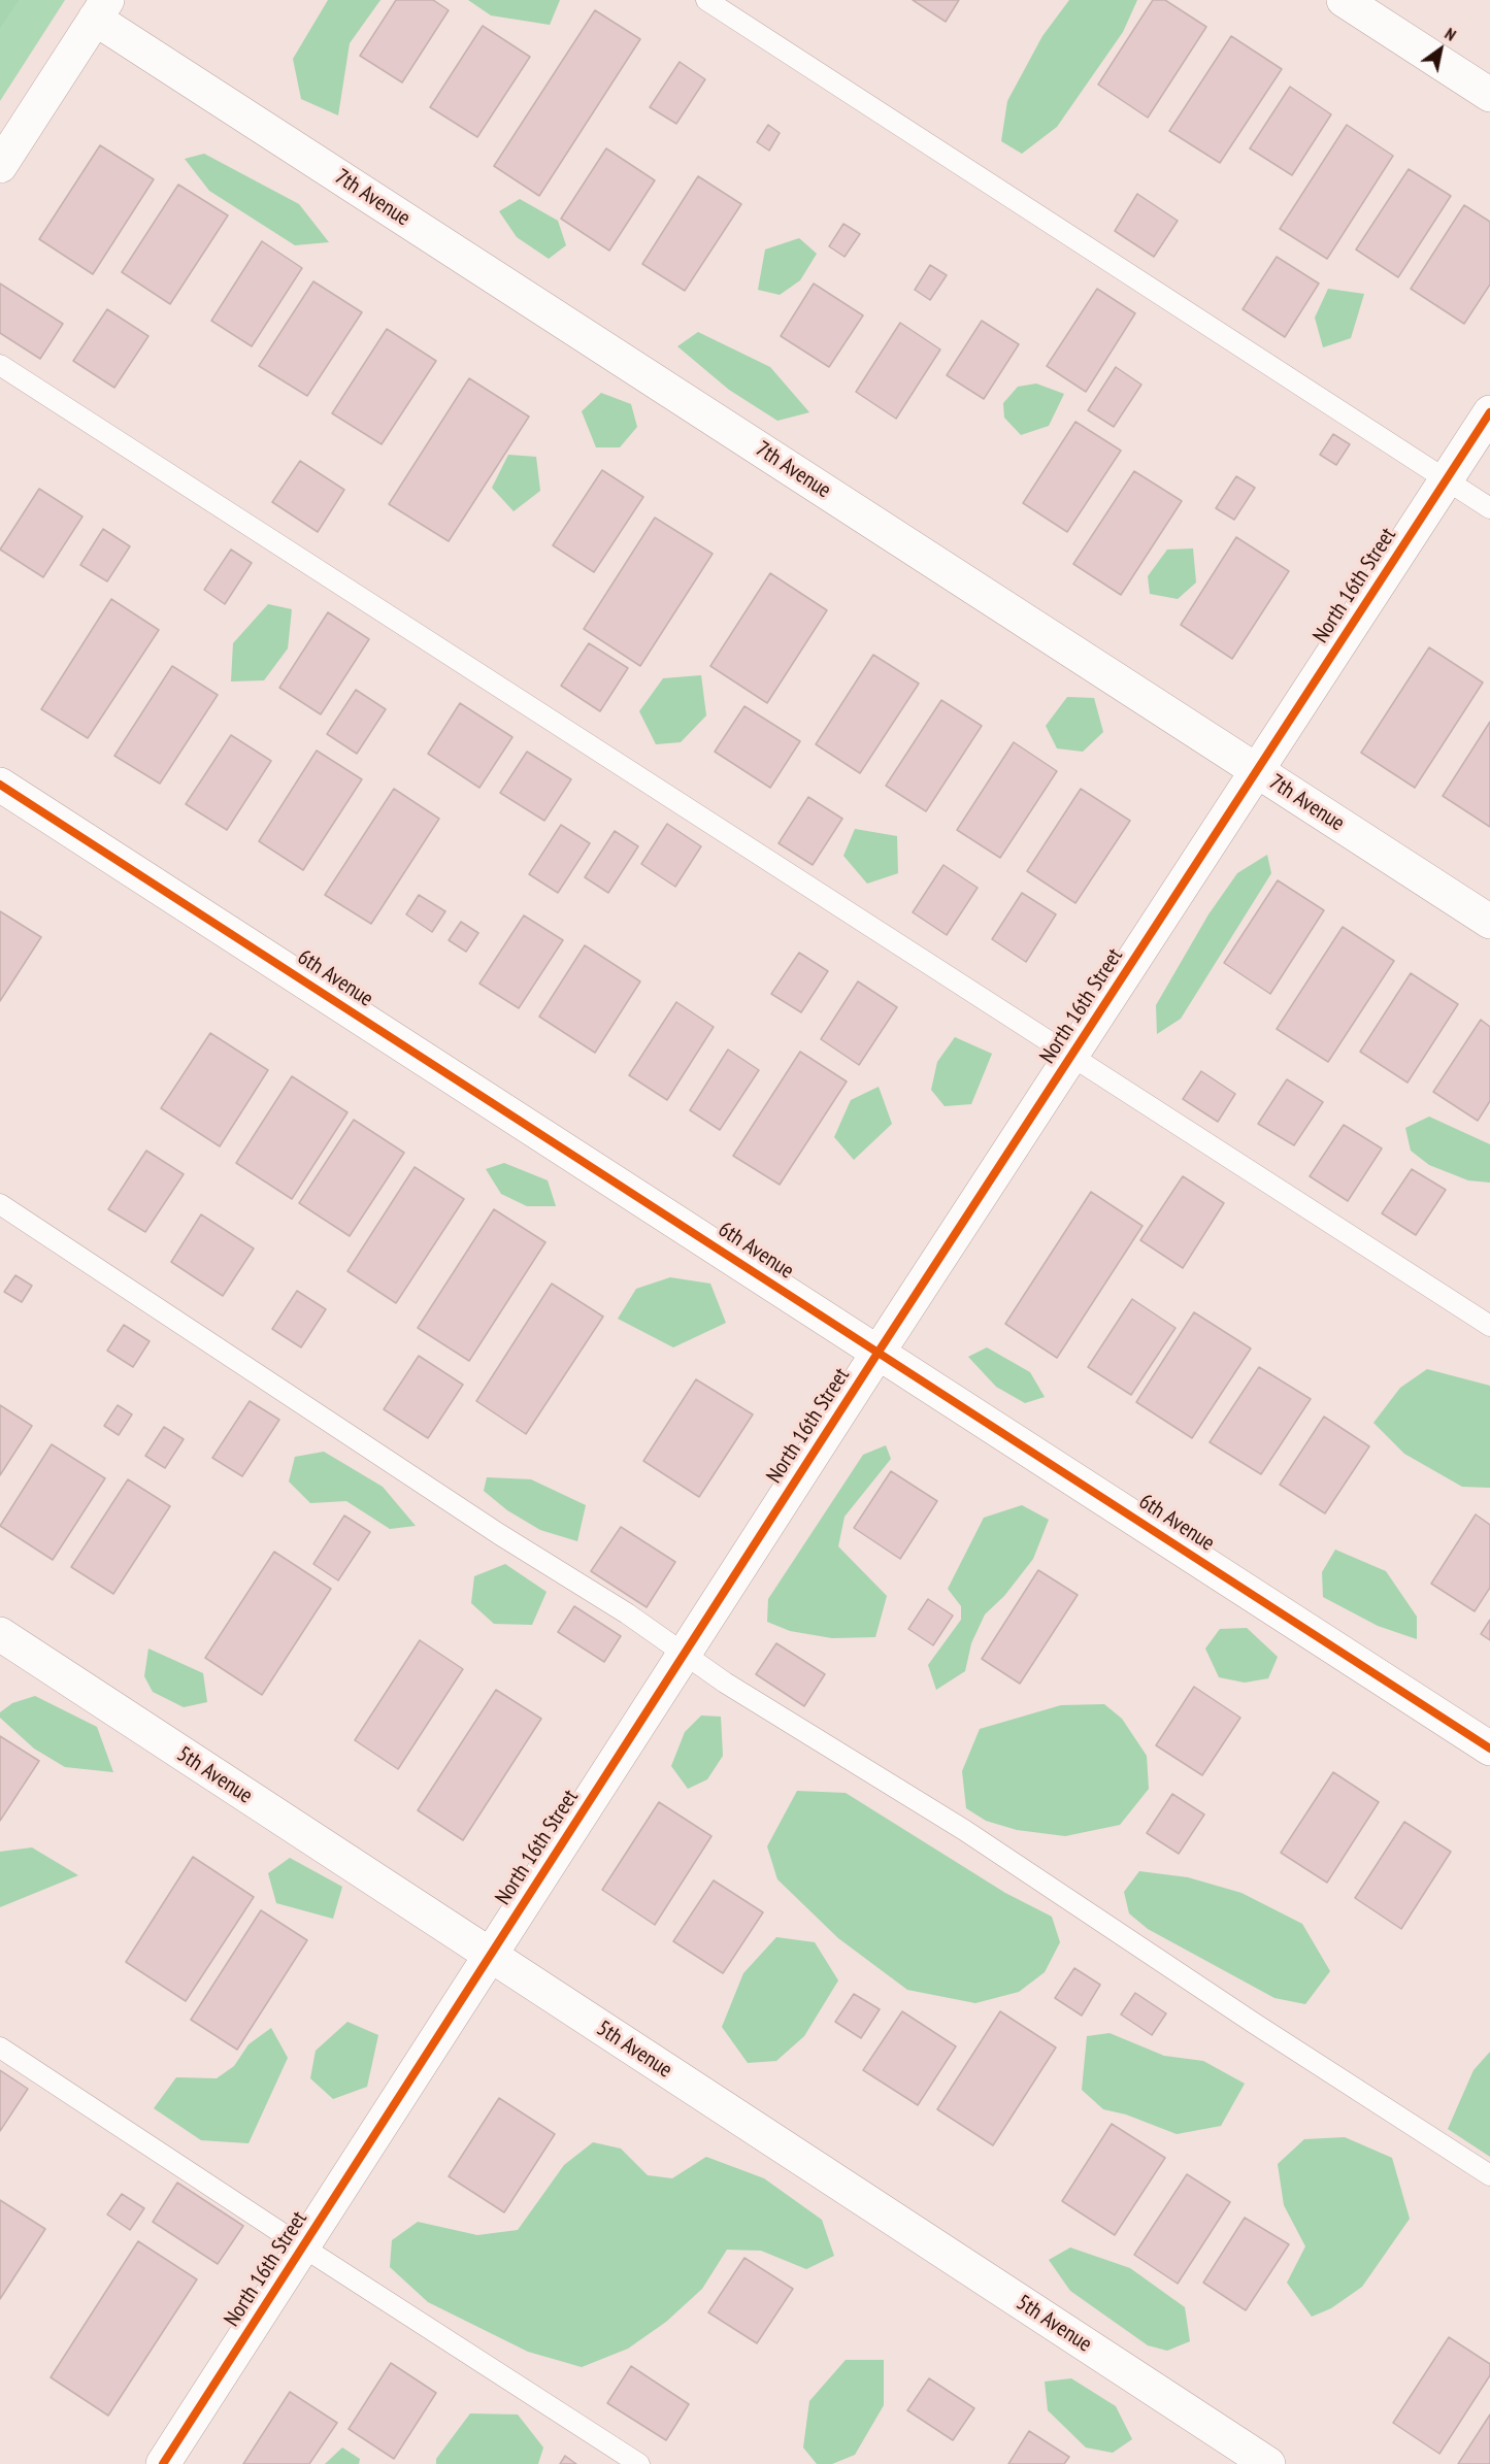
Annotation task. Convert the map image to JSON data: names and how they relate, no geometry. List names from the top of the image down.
{
  "streets": {
    "street": [
      "7th Avenue",
      "North 16th Street",
      "6th Avenue",
      "5th Avenue"
    ]
  },
  "crossings": [
    ["7th Avenue", "North 16th Street"],
    ["North 16th Street", "6th Avenue"],
    ["North 16th Street", "5th Avenue"]
  ],
  "north": "top right"
}
